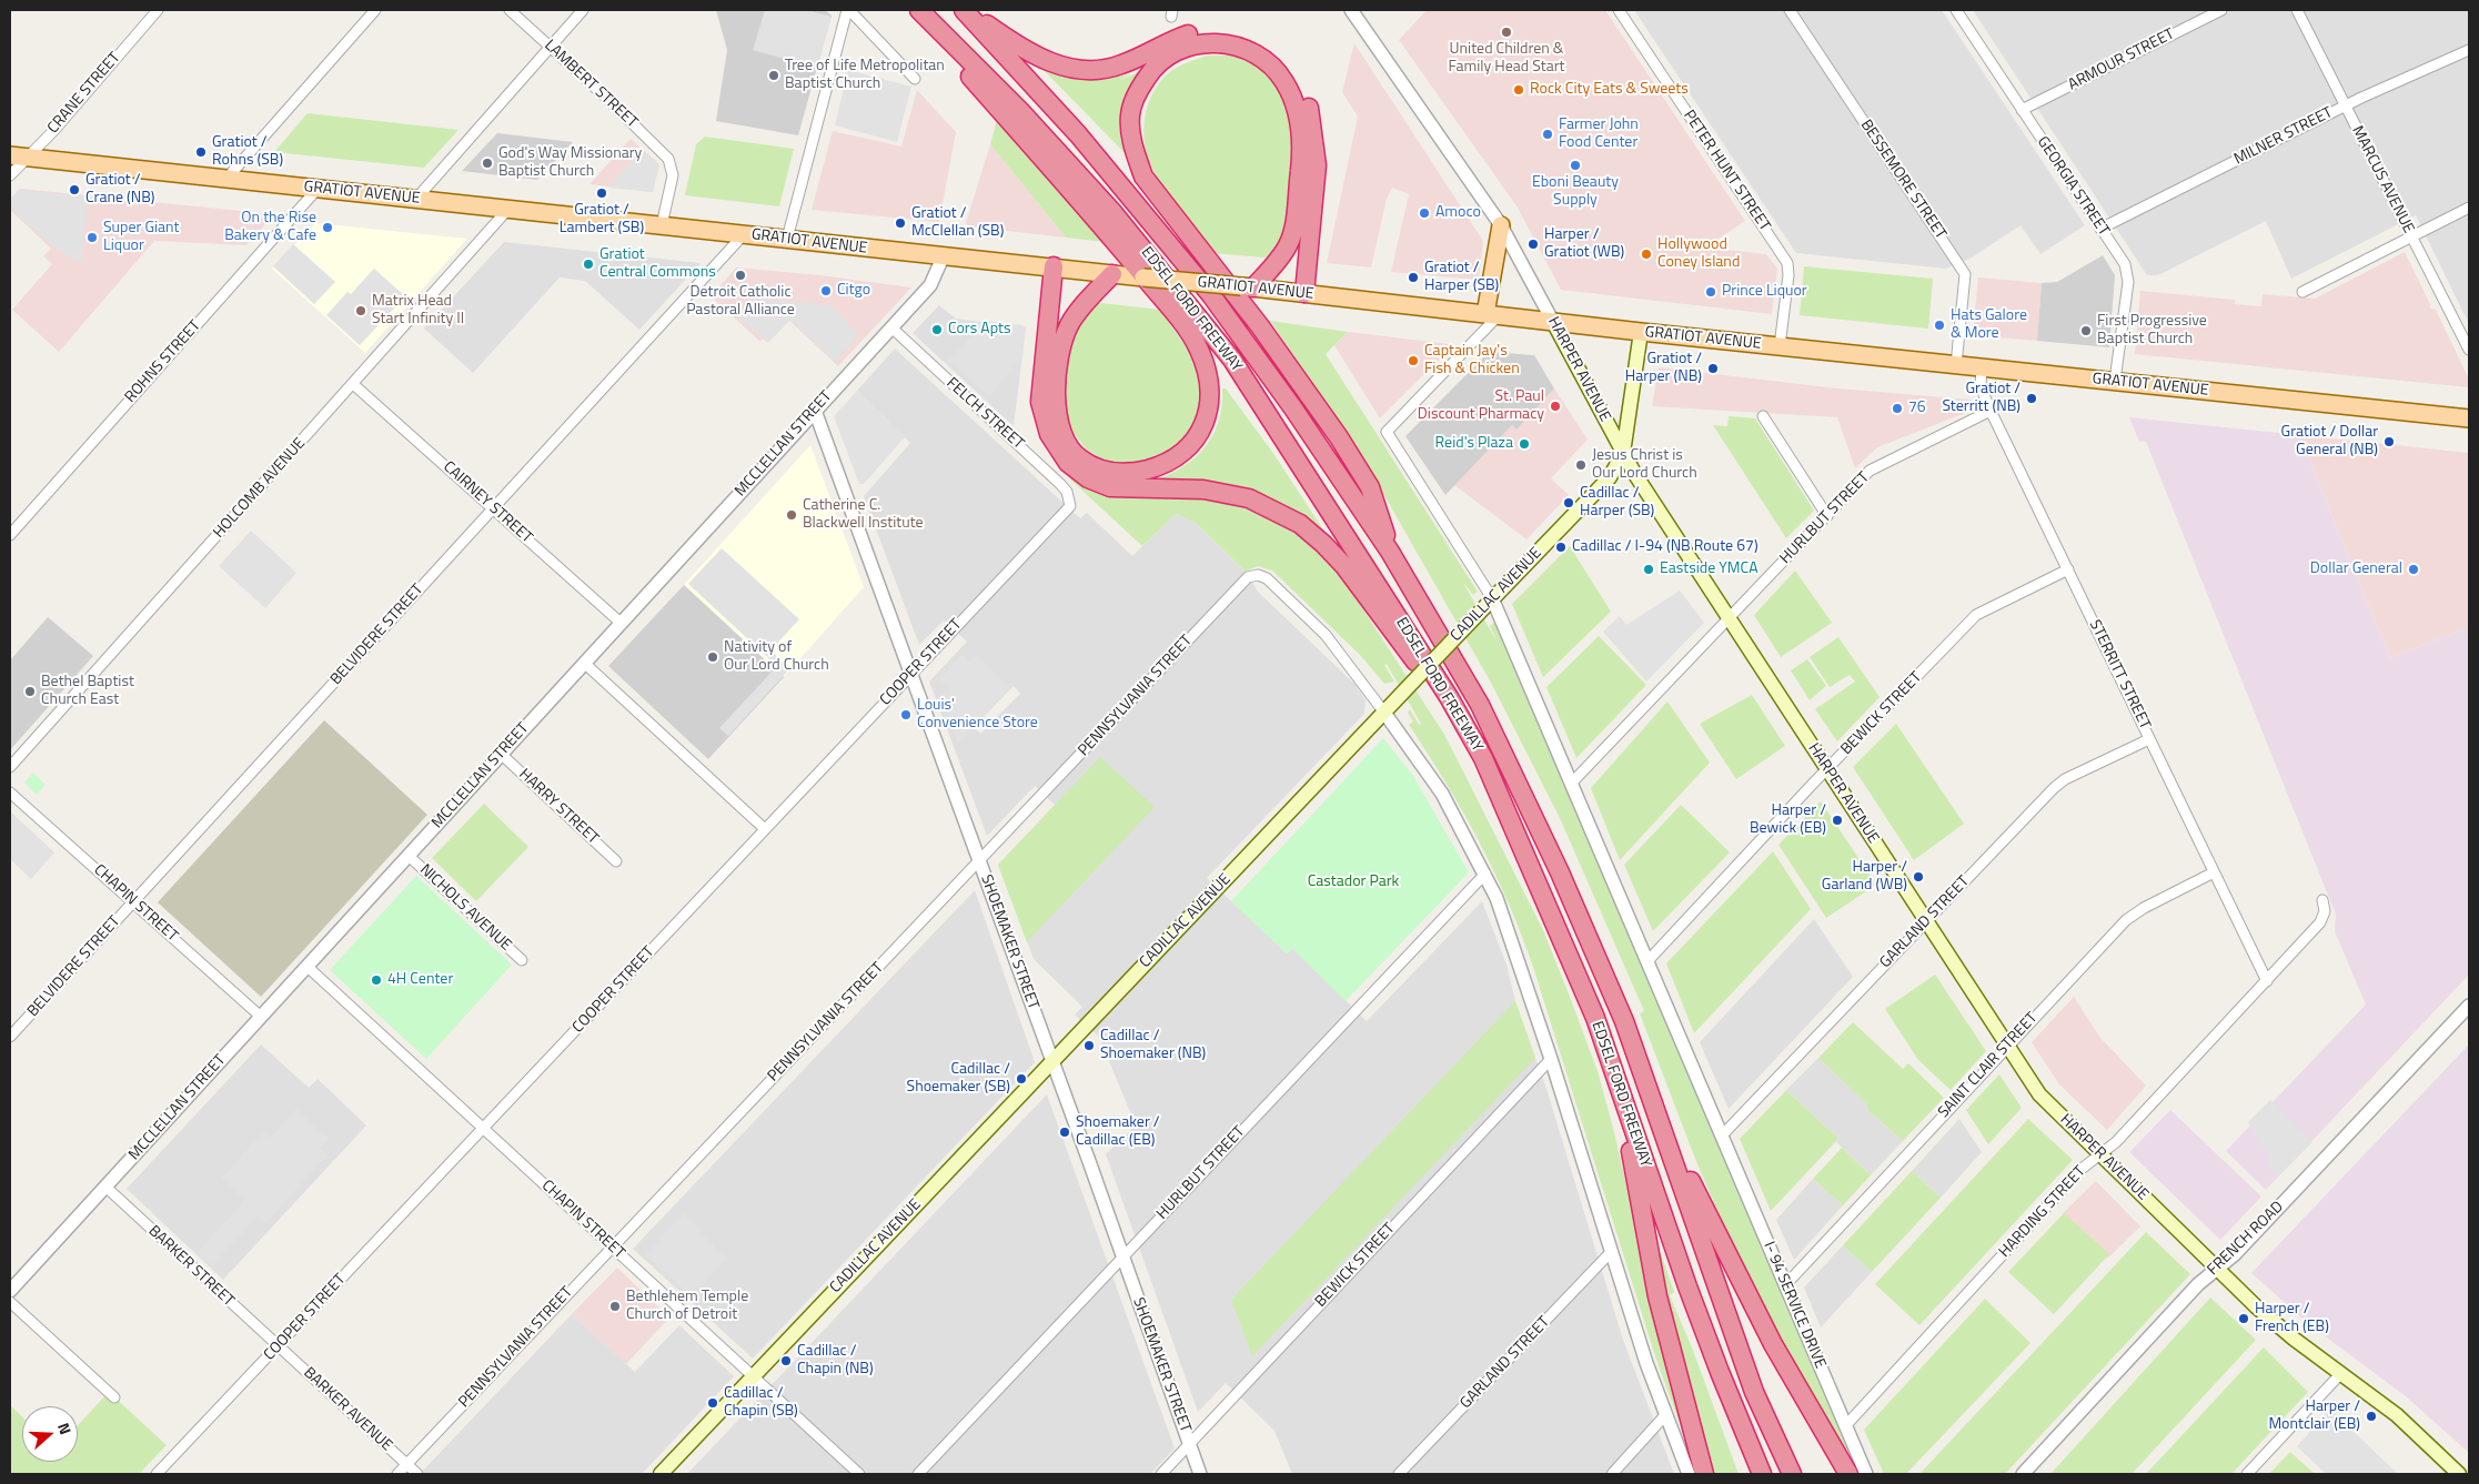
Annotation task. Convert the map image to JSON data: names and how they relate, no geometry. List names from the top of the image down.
{
  "streets": {
    "highway": ["EDSEL FORD FREEWAY"],
    "main road": ["GRATIOT AVENUE", "HARPER AVENUE", "CADILLAC AVENUE"],
    "street": [
      "ARMOUR STREET",
      "LAMBERT STREET",
      "CRANE STREET",
      "MILNER STREET",
      "PETER HUNT STREET",
      "BESSEMORE STREET",
      "MARCUS AVENUE",
      "GEORGIA STREET",
      "ROHNS STREET",
      "FELCH STREET",
      "MCCLELLAN STREET",
      "HOLCOMB AVENUE",
      "CAIRNEY STREET",
      "HURLBUT STREET",
      "BELVIDERE STREET",
      "COOPER STREET",
      "STERRITT STREET",
      "PENNSYLVANIA STREET",
      "BEWICK STREET",
      "HARRY STREET",
      "CHAPIN STREET",
      "NICHOLS AVENUE",
      "GARLAND STREET",
      "SHOEMAKER STREET",
      "SAINT CLAIR STREET",
      "HARDING STREET",
      "FRENCH ROAD",
      "BARKER STREET",
      "I- 94 SERVICE DRIVE",
      "BARKER AVENUE"
    ]
  },
  "crossings": [
    ["ARMOUR STREET", "GEORGIA STREET"],
    ["LAMBERT STREET", "GRATIOT AVENUE"],
    ["CRANE STREET", "GRATIOT AVENUE"],
    ["MILNER STREET", "MARCUS AVENUE"],
    ["MILNER STREET", "GEORGIA STREET"],
    ["PETER HUNT STREET", "GRATIOT AVENUE"],
    ["BESSEMORE STREET", "GRATIOT AVENUE"],
    ["GEORGIA STREET", "GRATIOT AVENUE"],
    ["GRATIOT AVENUE", "ROHNS STREET"],
    ["GRATIOT AVENUE", "HARPER AVENUE"],
    ["GRATIOT AVENUE", "MCCLELLAN STREET"],
    ["GRATIOT AVENUE", "HOLCOMB AVENUE"],
    ["GRATIOT AVENUE", "CADILLAC AVENUE"],
    ["GRATIOT AVENUE", "BELVIDERE STREET"],
    ["GRATIOT AVENUE", "STERRITT STREET"],
    ["HARPER AVENUE", "HURLBUT STREET"],
    ["HARPER AVENUE", "CADILLAC AVENUE"],
    ["HARPER AVENUE", "BEWICK STREET"],
    ["HARPER AVENUE", "GARLAND STREET"],
    ["HARPER AVENUE", "SAINT CLAIR STREET"],
    ["HARPER AVENUE", "HARDING STREET"],
    ["HARPER AVENUE", "FRENCH ROAD"],
    ["FELCH STREET", "MCCLELLAN STREET"],
    ["FELCH STREET", "COOPER STREET"],
    ["MCCLELLAN STREET", "CAIRNEY STREET"],
    ["MCCLELLAN STREET", "HARRY STREET"],
    ["MCCLELLAN STREET", "CHAPIN STREET"],
    ["MCCLELLAN STREET", "NICHOLS AVENUE"],
    ["MCCLELLAN STREET", "SHOEMAKER STREET"],
    ["MCCLELLAN STREET", "BARKER STREET"],
    ["HOLCOMB AVENUE", "CAIRNEY STREET"],
    ["CAIRNEY STREET", "BELVIDERE STREET"],
    ["HURLBUT STREET", "STERRITT STREET"],
    ["HURLBUT STREET", "SHOEMAKER STREET"],
    ["CADILLAC AVENUE", "PENNSYLVANIA STREET"],
    ["CADILLAC AVENUE", "CHAPIN STREET"],
    ["CADILLAC AVENUE", "SHOEMAKER STREET"],
    ["BELVIDERE STREET", "CHAPIN STREET"],
    ["COOPER STREET", "CHAPIN STREET"],
    ["COOPER STREET", "SHOEMAKER STREET"],
    ["COOPER STREET", "BARKER STREET"],
    ["COOPER STREET", "BARKER AVENUE"],
    ["STERRITT STREET", "BEWICK STREET"],
    ["STERRITT STREET", "GARLAND STREET"],
    ["STERRITT STREET", "SAINT CLAIR STREET"],
    ["STERRITT STREET", "HARDING STREET"],
    ["PENNSYLVANIA STREET", "CHAPIN STREET"],
    ["PENNSYLVANIA STREET", "SHOEMAKER STREET"],
    ["PENNSYLVANIA STREET", "BARKER AVENUE"],
    ["BEWICK STREET", "SHOEMAKER STREET"],
    ["GARLAND STREET", "I- 94 SERVICE DRIVE"],
    ["SAINT CLAIR STREET", "I- 94 SERVICE DRIVE"],
    ["HARDING STREET", "I- 94 SERVICE DRIVE"],
    ["BARKER STREET", "BARKER AVENUE"]
  ],
  "parks": ["Castador Park"],
  "places": [
    "United Children & Family Head Start",
    "Tree of Life Metropolitan Baptist Church",
    "Rock City Eats & Sweets",
    "Farmer John Food Center",
    "Gratiot / Rohns (SB)",
    "God's Way Missionary Baptist Church",
    "Eboni Beauty Supply",
    "Gratiot / Crane (NB)",
    "Gratiot / Lambert (SB)",
    "Amoco",
    "Gratiot / McClellan (SB)",
    "On the Rise Bakery & Cafe",
    "Super Giant Liquor",
    "Harper / Gratiot (WB)",
    "Hollywood Coney Island",
    "Gratiot Central Commons",
    "Detroit Catholic Pastoral Alliance",
    "Gratiot / Harper (SB)",
    "Citgo",
    "Prince Liquor",
    "Matrix Head Start Infinity II",
    "Hats Galore & More",
    "Cors Apts",
    "First Progressive Baptist Church",
    "Captain Jay's Fish & Chicken",
    "Gratiot / Harper (NB)",
    "Gratiot / Sterritt (NB)",
    "St. Paul Discount Pharmacy",
    "76",
    "Gratiot / Dollar General (NB)",
    "Reid's Plaza",
    "Jesus Christ is Our Lord Church",
    "Cadillac / Harper (SB)",
    "Catherine C. Blackwell Institute",
    "Cadillac / I-94 (NB Route 67)",
    "Eastside YMCA",
    "Dollar General",
    "Nativity of Our Lord Church",
    "Bethel Baptist Church East",
    "Louis' Convenience Store",
    "Harper / Bewick (EB)",
    "Harper / Garland (WB)",
    "4H Center",
    "Cadillac / Shoemaker (NB)",
    "Cadillac / Shoemaker (SB)",
    "Shoemaker / Cadillac (EB)",
    "Bethlehem Temple Church of Detroit",
    "Harper / French (EB)",
    "Cadillac / Chapin (NB)",
    "Cadillac / Chapin (SB)",
    "Harper / Montclair (EB)"
  ],
  "north": "right"
}
